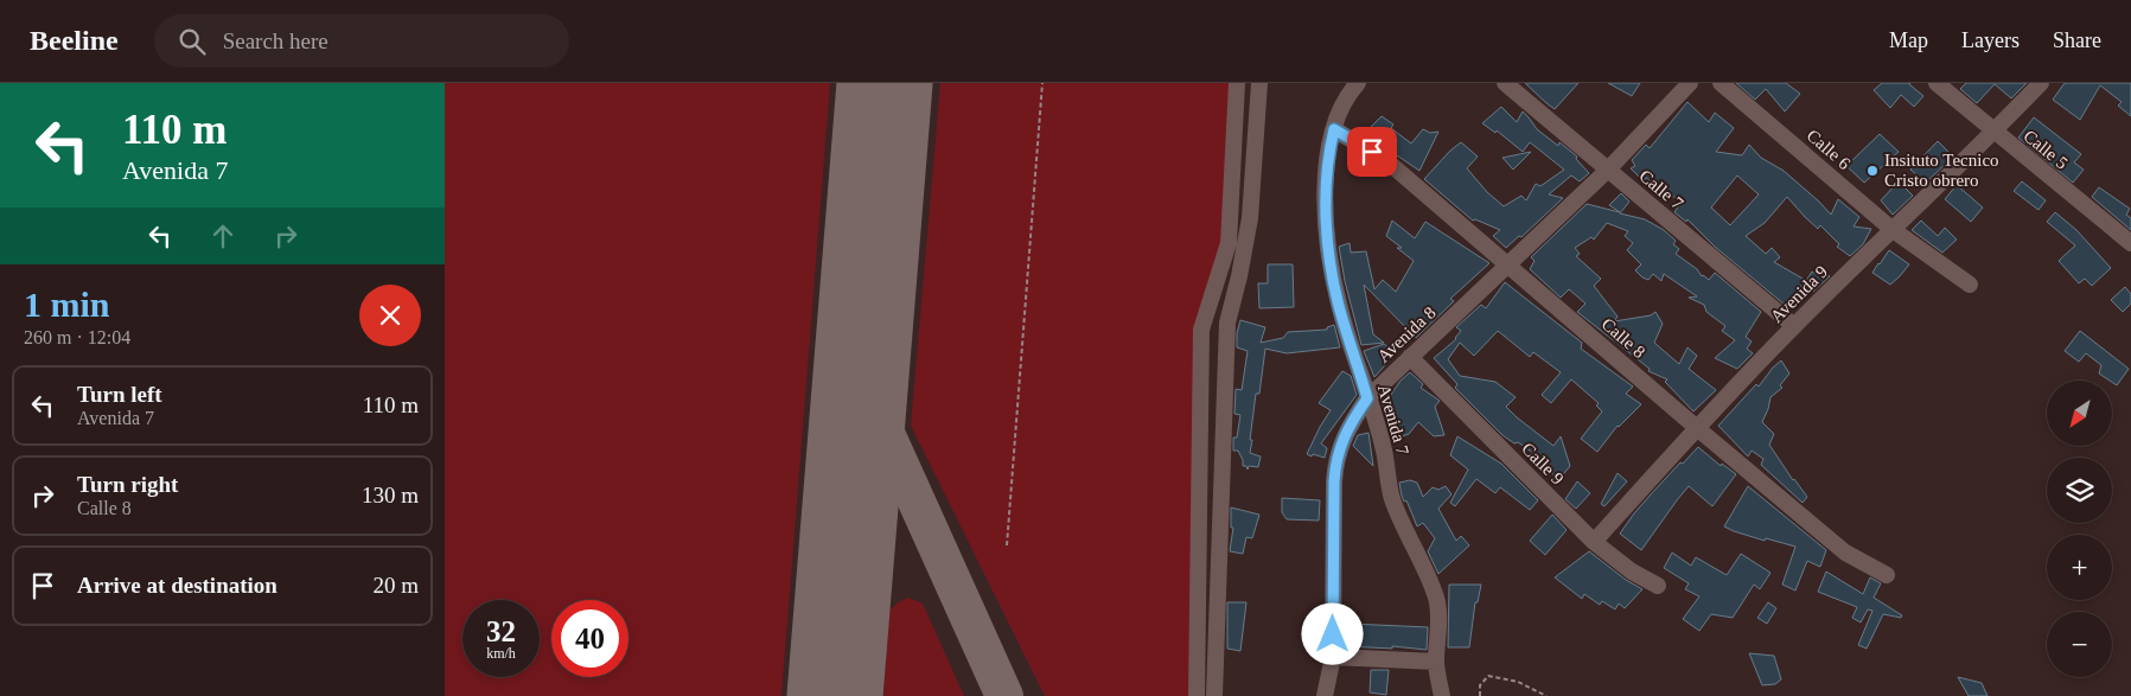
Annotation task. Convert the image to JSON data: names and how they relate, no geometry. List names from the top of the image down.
{
  "streets": {
    "street": [
      "Calle 6",
      "Calle 5",
      "Calle 7",
      "Avenida 9",
      "Avenida 8",
      "Calle 8",
      "Avenida 7",
      "Calle 9"
    ]
  },
  "crossings": [
    ["Calle 6", "Avenida 9"],
    ["Calle 5", "Avenida 9"],
    ["Calle 7", "Avenida 9"],
    ["Calle 7", "Avenida 8"],
    ["Avenida 9", "Calle 8"],
    ["Avenida 9", "Calle 9"],
    ["Avenida 8", "Calle 8"],
    ["Avenida 8", "Avenida 7"],
    ["Avenida 8", "Calle 9"],
    ["Calle 8", "Avenida 7"]
  ],
  "places": ["Insituto Tecnico Cristo obrero"],
  "north": "bottom left",
  "page": {
    "header": "Beeline",
    "search": "Search here",
    "nav": ["Map", "Layers", "Share"],
    "turn": ["110 m", "Avenida 7"],
    "heading": ["1 min", "260 m · 12:04"],
    "list": [
      {
        "name": "Turn left",
        "note": "Avenida 7",
        "value": "110 m"
      },
      {
        "name": "Turn right",
        "note": "Calle 8",
        "value": "130 m"
      },
      {
        "name": "Arrive at destination",
        "value": "20 m"
      }
    ],
    "map_buttons": ["+", "−"],
    "speed": "32 km/h",
    "limit": "40"
  }
}
